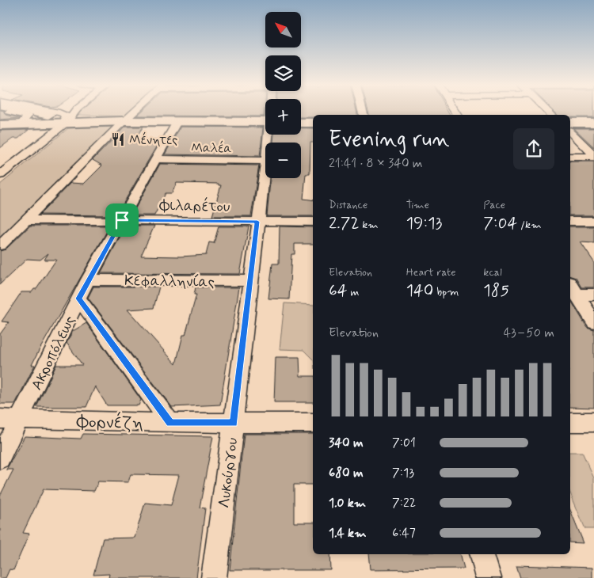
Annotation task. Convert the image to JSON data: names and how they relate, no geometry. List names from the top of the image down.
{
  "streets": {
    "street": [
      "Μαλέα",
      "Φιλαρέτου",
      "Κεφαλληνίας",
      "Ακροπόλεως",
      "Φορνέζη",
      "Λυκούργου"
    ]
  },
  "crossings": [
    ["Μαλέα", "Ακροπόλεως"],
    ["Φιλαρέτου", "Ακροπόλεως"],
    ["Φιλαρέτου", "Λυκούργου"],
    ["Κεφαλληνίας", "Ακροπόλεως"],
    ["Κεφαλληνίας", "Λυκούργου"],
    ["Ακροπόλεως", "Φορνέζη"],
    ["Φορνέζη", "Λυκούργου"]
  ],
  "places": {
    "restaurant": ["Μένητες"]
  },
  "north": "top left",
  "page": {
    "map_buttons": ["+", "−"],
    "heading": ["Evening run", "21:41 · 8 × 340 m"],
    "stats": [
      ["Distance", "2.72 km"],
      ["Time", "19:13"],
      ["Pace", "7:04 /km"],
      ["Elevation", "64 m"],
      ["Heart rate", "140 bpm"],
      ["kcal", "185"]
    ],
    "chart": ["Elevation", "43–50 m"],
    "list": [
      {
        "name": "340 m",
        "note": "7:01"
      },
      {
        "name": "680 m",
        "note": "7:13"
      },
      {
        "name": "1.0 km",
        "note": "7:22"
      },
      {
        "name": "1.4 km",
        "note": "6:47"
      }
    ]
  }
}
